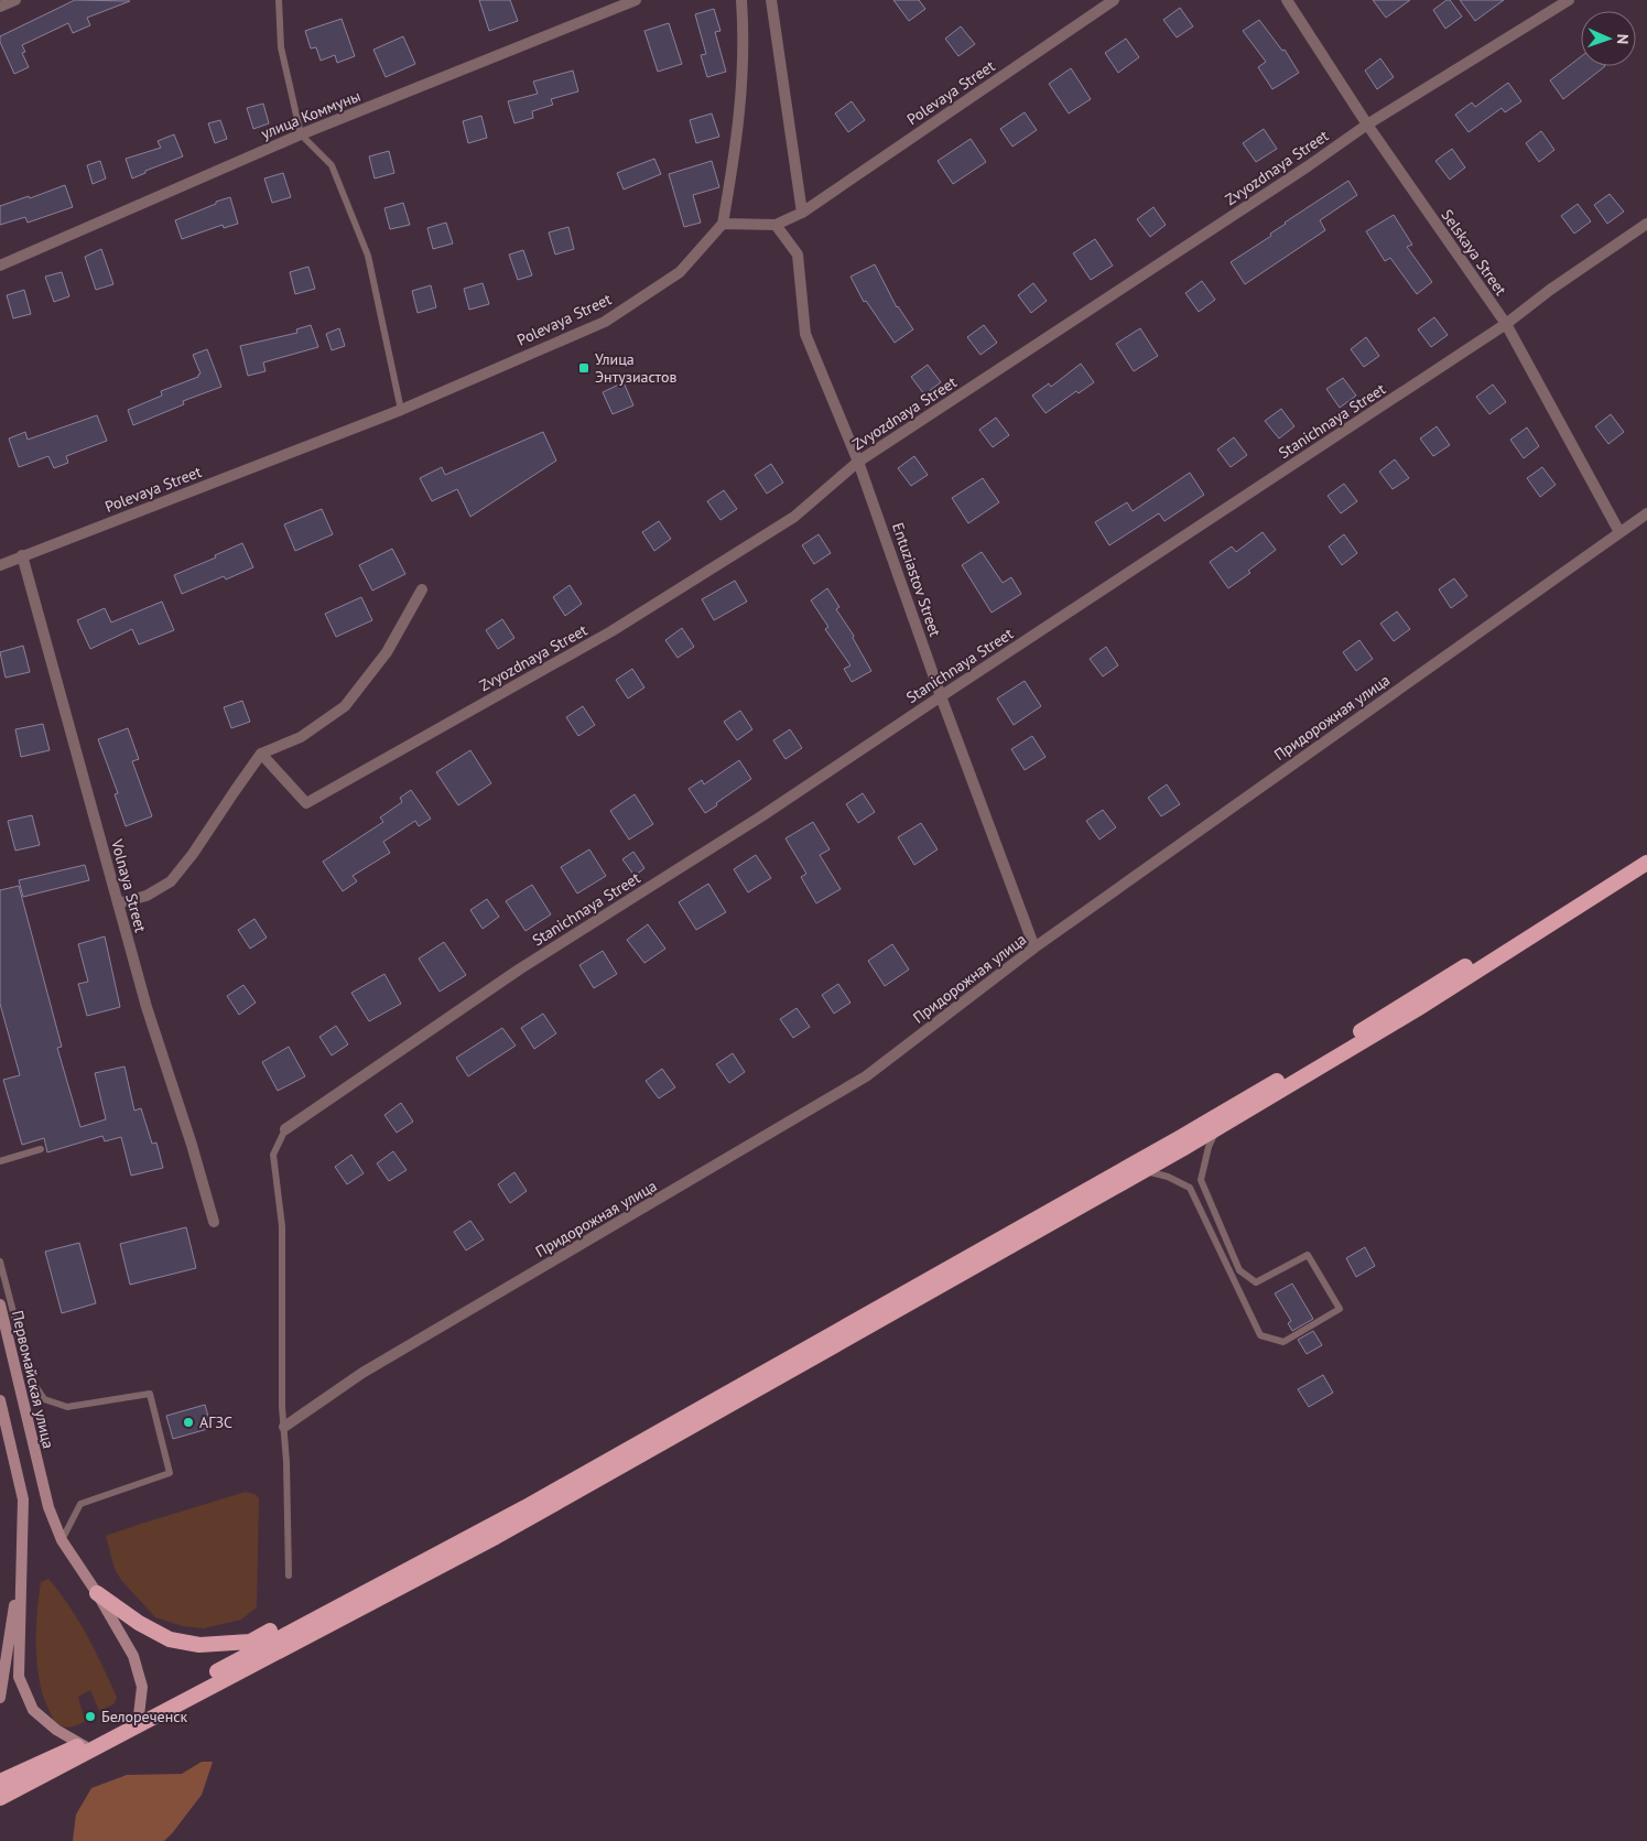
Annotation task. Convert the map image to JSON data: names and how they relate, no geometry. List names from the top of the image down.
{
  "streets": {
    "main road": ["Первомайская улица"],
    "street": [
      "Polevaya Street",
      "улица Коммуны",
      "Zvyozdnaya Street",
      "Selskaya Street",
      "Stanichnaya Street",
      "Entuziastov Street",
      "Придорожная улица",
      "Volnaya Street"
    ]
  },
  "crossings": [
    ["Polevaya Street", "Entuziastov Street"],
    ["Polevaya Street", "Volnaya Street"],
    ["Zvyozdnaya Street", "Selskaya Street"],
    ["Zvyozdnaya Street", "Entuziastov Street"],
    ["Selskaya Street", "Stanichnaya Street"],
    ["Selskaya Street", "Придорожная улица"],
    ["Stanichnaya Street", "Entuziastov Street"],
    ["Entuziastov Street", "Придорожная улица"]
  ],
  "places": {
    "transit": ["Улица Энтузиастов"],
    "other": ["АГЗС", "Белореченск"]
  },
  "north": "right"
}
